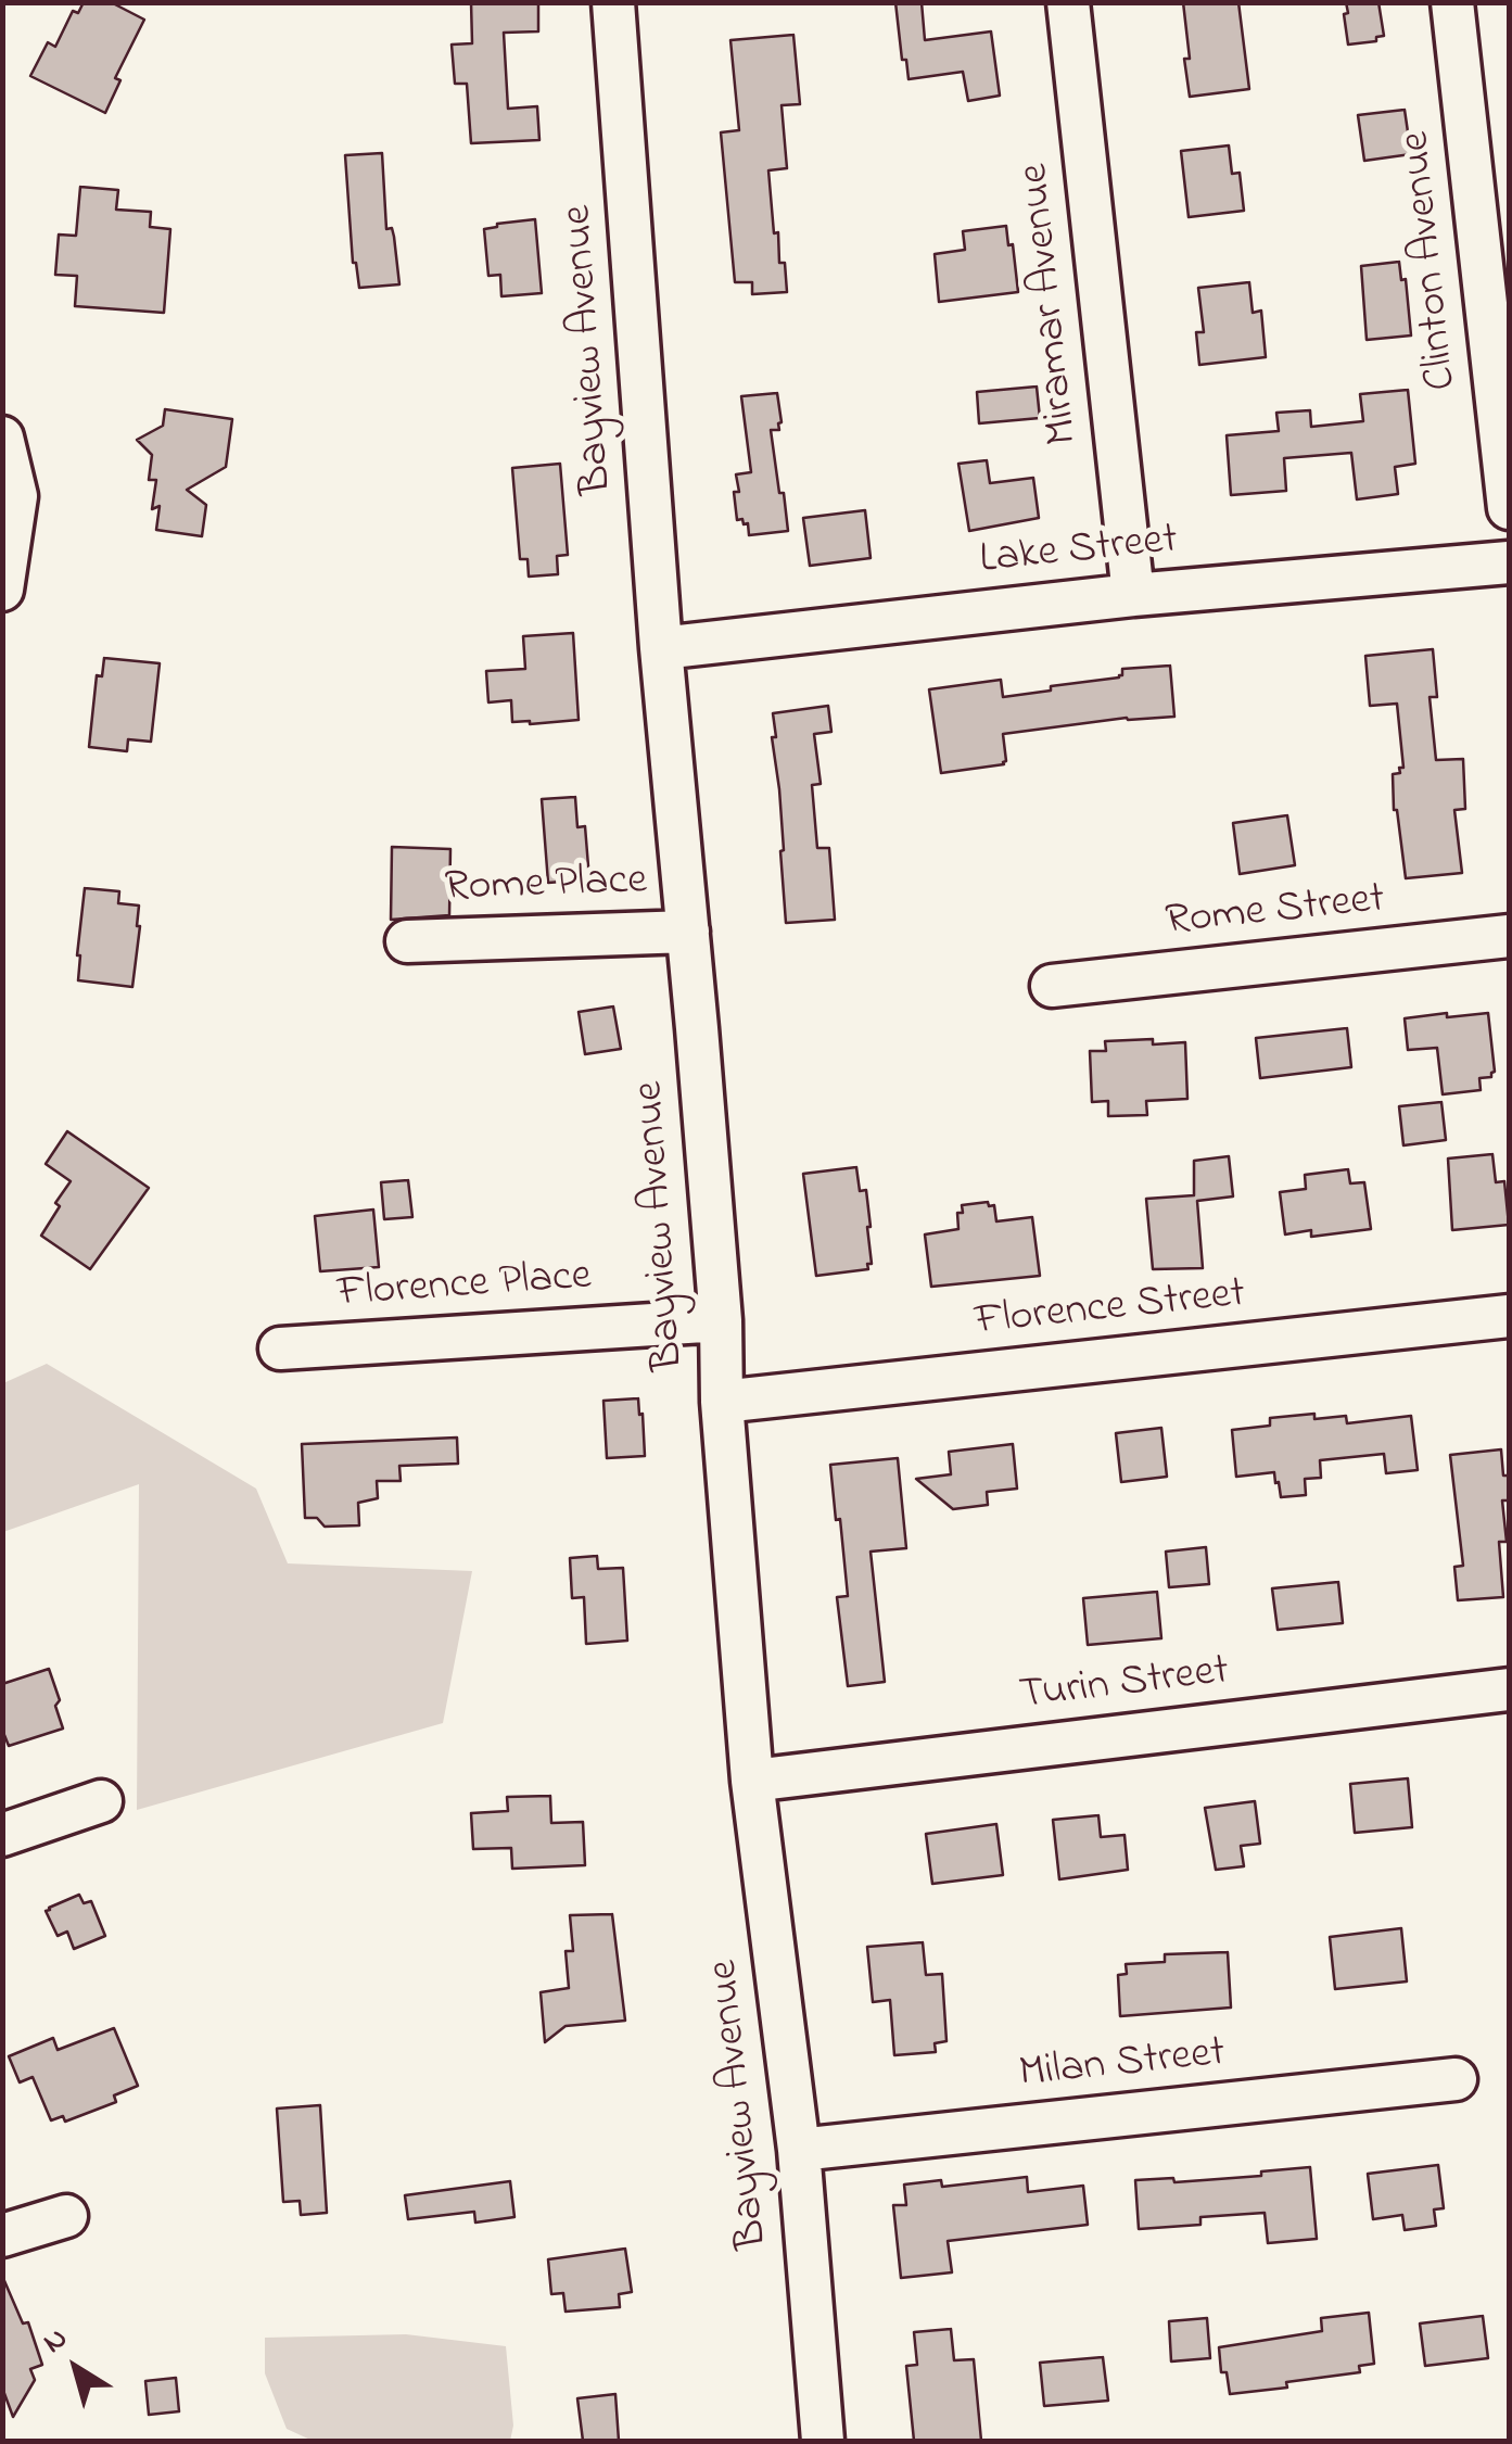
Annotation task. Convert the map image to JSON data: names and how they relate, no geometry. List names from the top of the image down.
{
  "streets": {
    "street": [
      "Clinton Avenue",
      "Miramar Avenue",
      "Bayview Avenue",
      "Lake Street",
      "Rome Place",
      "Rome Street",
      "Florence Place",
      "Florence Street",
      "Turin Street",
      "Milan Street"
    ]
  },
  "crossings": [
    ["Miramar Avenue", "Lake Street"],
    ["Bayview Avenue", "Lake Street"],
    ["Bayview Avenue", "Rome Place"],
    ["Bayview Avenue", "Florence Place"],
    ["Bayview Avenue", "Florence Street"],
    ["Bayview Avenue", "Turin Street"],
    ["Bayview Avenue", "Milan Street"]
  ],
  "north": "top left"
}
